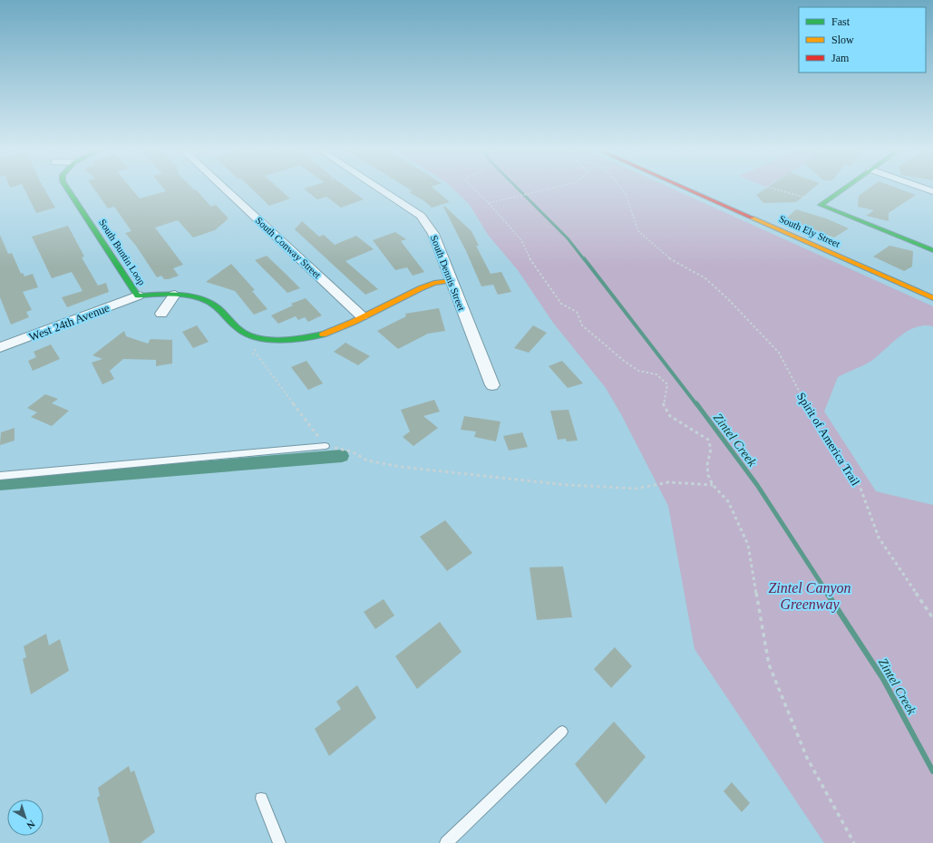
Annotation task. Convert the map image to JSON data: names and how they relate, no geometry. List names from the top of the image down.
{
  "streets": {
    "street": [
      "South Ely Street",
      "South Conway Street",
      "South Buntin Loop",
      "South Dennis Street",
      "West 24th Avenue"
    ],
    "path": ["Spirit of America Trail"]
  },
  "crossings": [
    ["South Conway Street", "South Buntin Loop"],
    ["South Buntin Loop", "South Dennis Street"],
    ["South Buntin Loop", "West 24th Avenue"]
  ],
  "water": ["Zintel Creek"],
  "parks": ["Zintel Canyon Greenway"],
  "legend": ["Fast", "Slow", "Jam"],
  "north": "bottom right"
}
